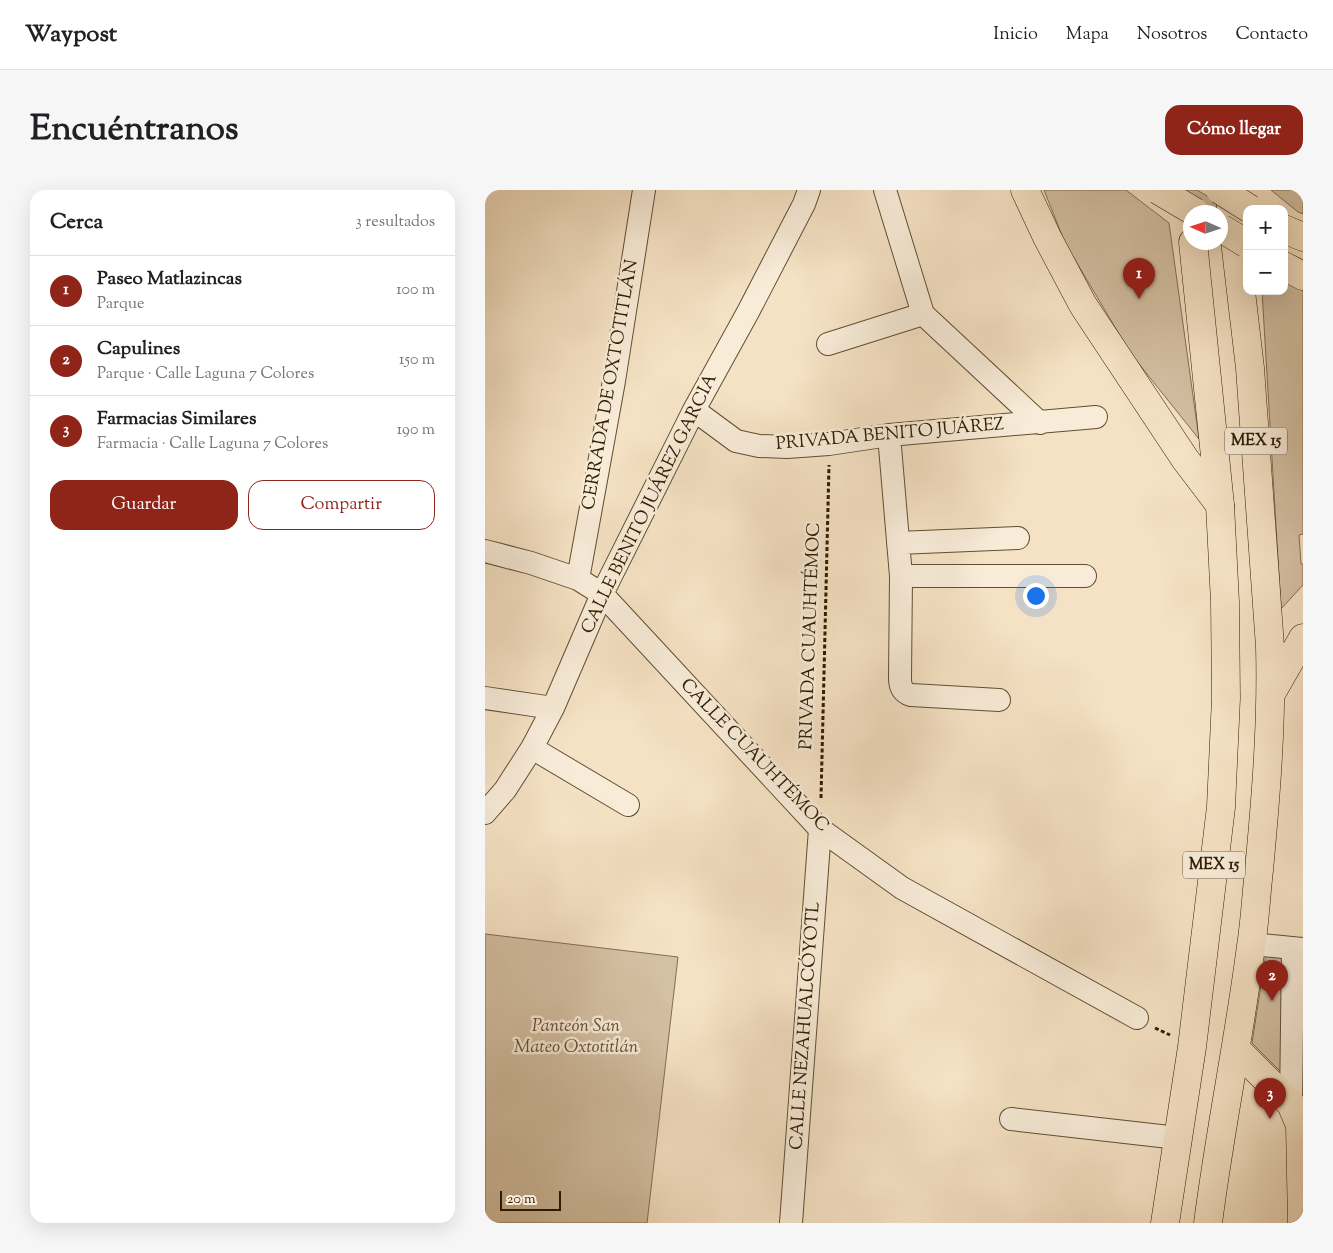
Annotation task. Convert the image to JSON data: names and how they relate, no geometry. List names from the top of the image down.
{
  "streets": {
    "main road": ["MEX 15"],
    "street": [
      "CERRADA DE OXTOTITLÁN",
      "PRIVADA BENITO JUÁREZ",
      "CALLE BENITO JUÁREZ GARCIA",
      "CALLE CUAUHTÉMOC",
      "CALLE NEZAHUALCÓYOTL"
    ],
    "path": ["PRIVADA CUAUHTÉMOC"]
  },
  "crossings": [
    ["CERRADA DE OXTOTITLÁN", "CALLE CUAUHTÉMOC"],
    ["PRIVADA BENITO JUÁREZ", "CALLE BENITO JUÁREZ GARCIA"],
    ["PRIVADA BENITO JUÁREZ", "PRIVADA CUAUHTÉMOC"],
    ["CALLE BENITO JUÁREZ GARCIA", "CALLE CUAUHTÉMOC"],
    ["PRIVADA CUAUHTÉMOC", "CALLE CUAUHTÉMOC"],
    ["PRIVADA CUAUHTÉMOC", "CALLE NEZAHUALCÓYOTL"],
    ["CALLE CUAUHTÉMOC", "CALLE NEZAHUALCÓYOTL"]
  ],
  "parks": ["Panteón San Mateo Oxtotitlán"],
  "scale_bar": "20 m",
  "north": "left",
  "page": {
    "header": "Waypost",
    "nav": [
      "Inicio",
      "Mapa",
      "Nosotros",
      "Contacto"
    ],
    "title": "Encuéntranos",
    "buttons": [
      "Cómo llegar",
      ["Guardar", "Compartir"]
    ],
    "heading": ["Cerca", "3 resultados"],
    "map_buttons": ["+", "−"],
    "list": [
      {
        "mark": "1",
        "name": "Paseo Matlazincas",
        "note": "Parque",
        "value": "100 m"
      },
      {
        "mark": "2",
        "name": "Capulines",
        "note": "Parque · Calle Laguna 7 Colores",
        "value": "150 m"
      },
      {
        "mark": "3",
        "name": "Farmacias Similares",
        "note": "Farmacia · Calle Laguna 7 Colores",
        "value": "190 m"
      }
    ],
    "pins": ["1", "2", "3"],
    "scale": "20 m"
  }
}
